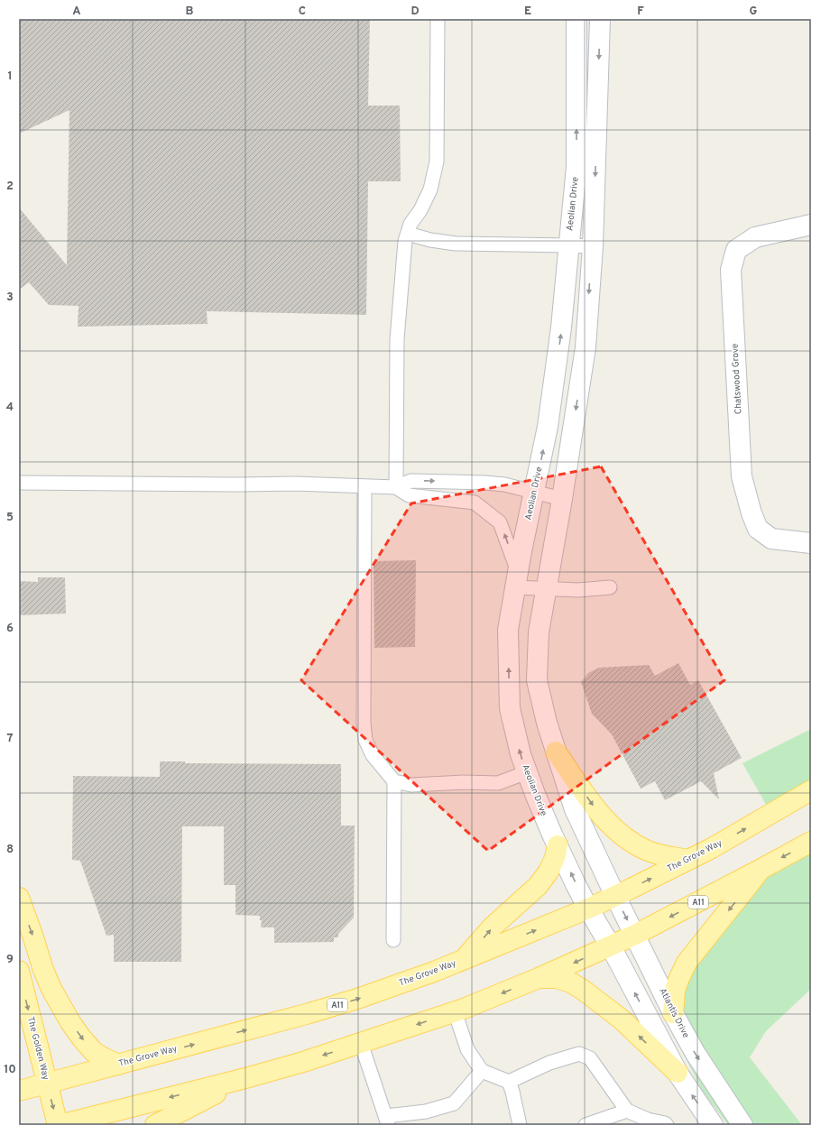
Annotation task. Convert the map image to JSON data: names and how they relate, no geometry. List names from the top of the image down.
{
  "streets": {
    "main road": ["The Grove Way", "A11", "The Golden Way"],
    "street": ["Aeolian Drive", "Chatswood Grove", "Atlantis Drive"]
  },
  "crossings": [
    ["Aeolian Drive", "The Grove Way"],
    ["Aeolian Drive", "A11"],
    ["The Grove Way", "Atlantis Drive"],
    ["The Grove Way", "The Golden Way"],
    ["A11", "Atlantis Drive"],
    ["A11", "The Golden Way"]
  ],
  "grid": {
    "columns": [
      "A",
      "B",
      "C",
      "D",
      "E",
      "F",
      "G"
    ],
    "rows": [
      "1",
      "2",
      "3",
      "4",
      "5",
      "6",
      "7",
      "8",
      "9",
      "10"
    ]
  }
}
